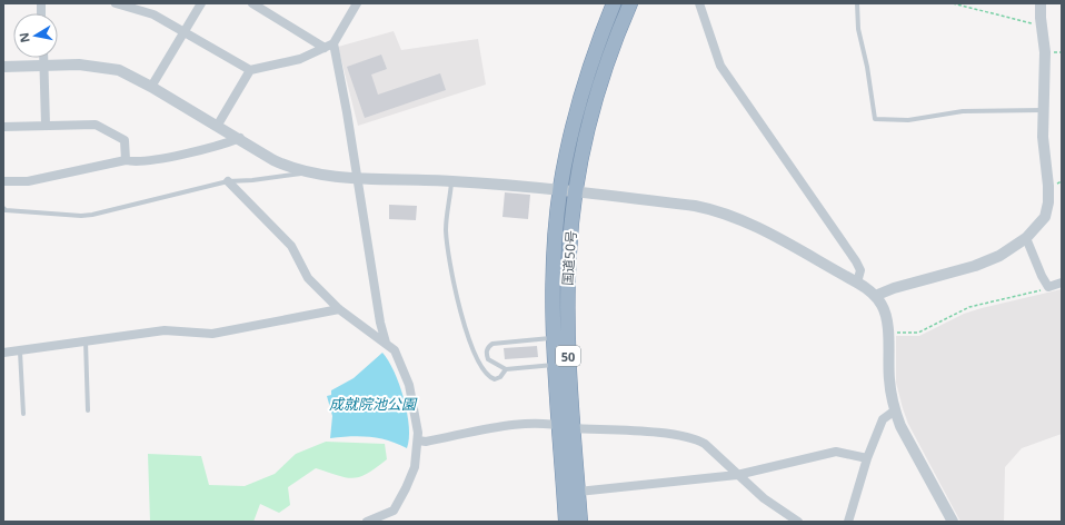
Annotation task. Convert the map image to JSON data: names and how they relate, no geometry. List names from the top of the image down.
{
  "streets": {
    "highway": ["国道50号", "50"]
  },
  "water": ["成就院池公園"],
  "north": "left"
}
